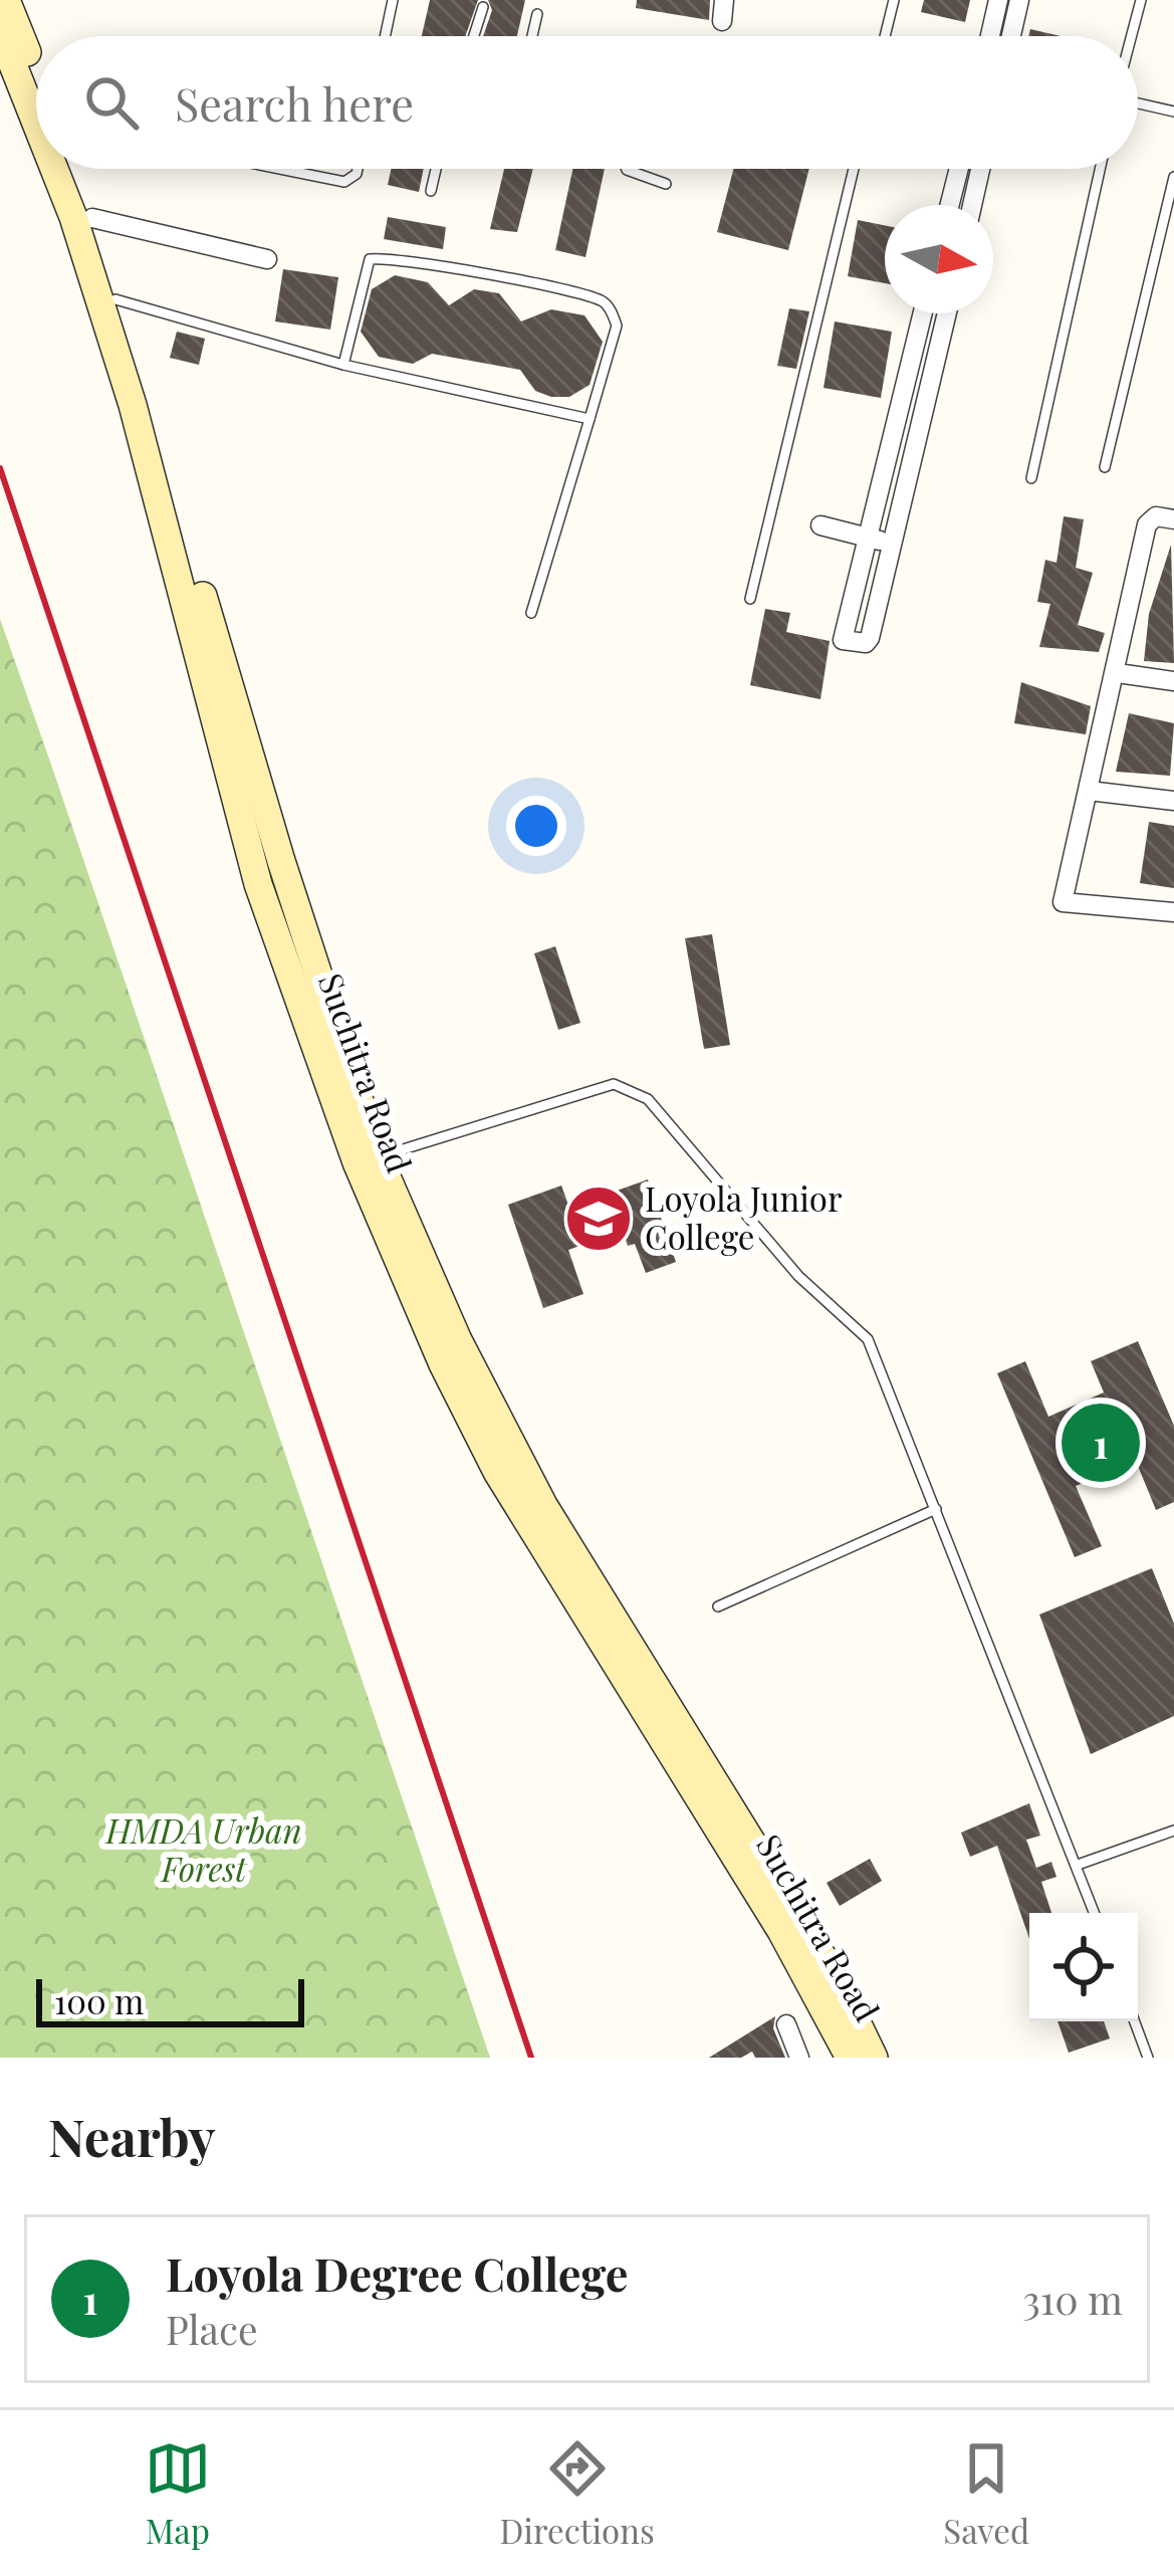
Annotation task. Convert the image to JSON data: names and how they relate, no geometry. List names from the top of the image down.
{
  "streets": {
    "main road": ["Suchitra Road"]
  },
  "parks": ["HMDA Urban Forest"],
  "places": {
    "school or university": ["Loyola Junior College"]
  },
  "scale_bar": "100 m",
  "north": "right",
  "page": {
    "search": "Search here",
    "pins": "1",
    "scale": "100 m",
    "heading": "Nearby",
    "list": [
      {
        "mark": "1",
        "name": "Loyola Degree College",
        "note": "Place",
        "value": "310 m"
      }
    ],
    "nav": ["Map", "Directions", "Saved"]
  }
}
